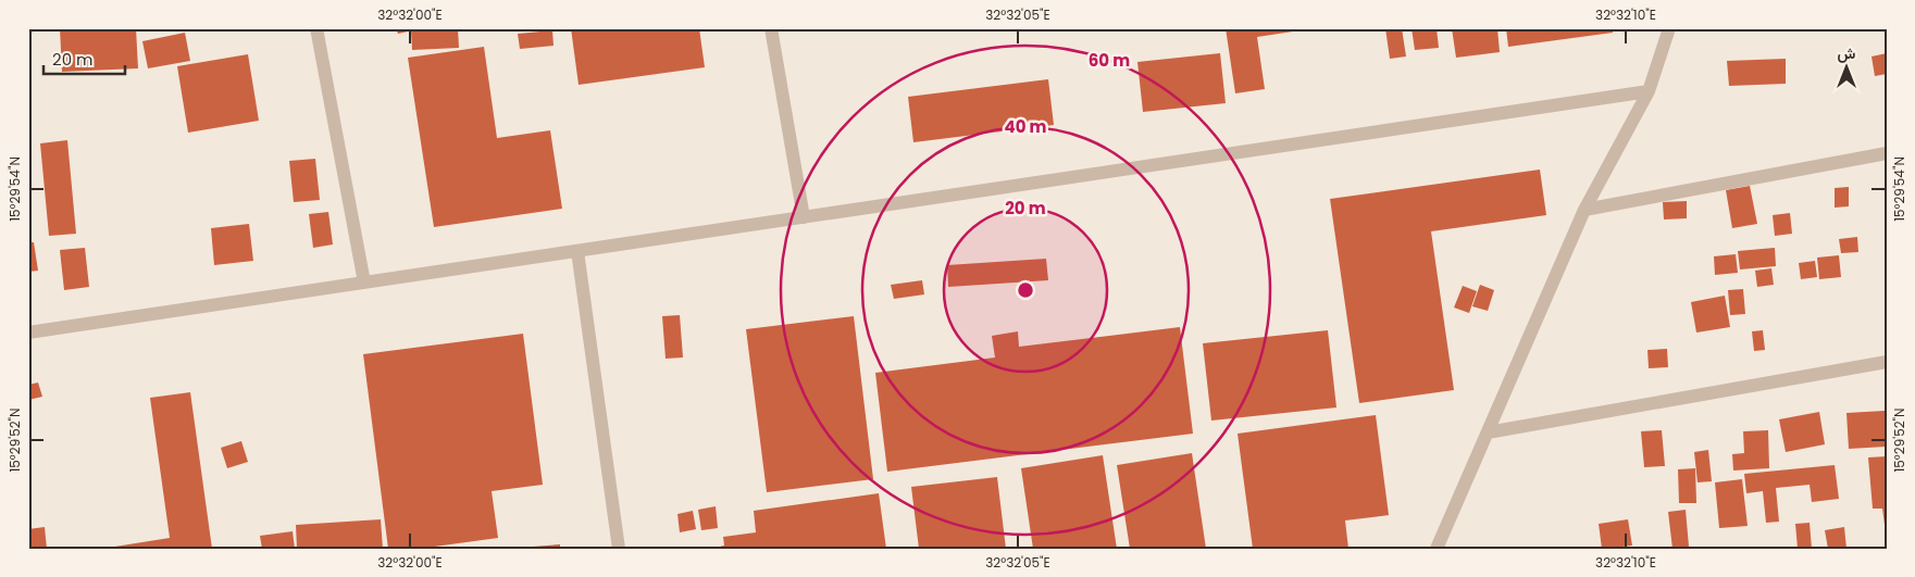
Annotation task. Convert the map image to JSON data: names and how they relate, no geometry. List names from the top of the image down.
{
  "scale_bar": "20 m",
  "north": "top",
  "coordinates": [
    "32°32'00\"E",
    "32°32'05\"E",
    "32°32'10\"E",
    "15°29'54\"N",
    "15°29'52\"N"
  ],
  "rings": ["60 m", "40 m", "20 m"]
}
